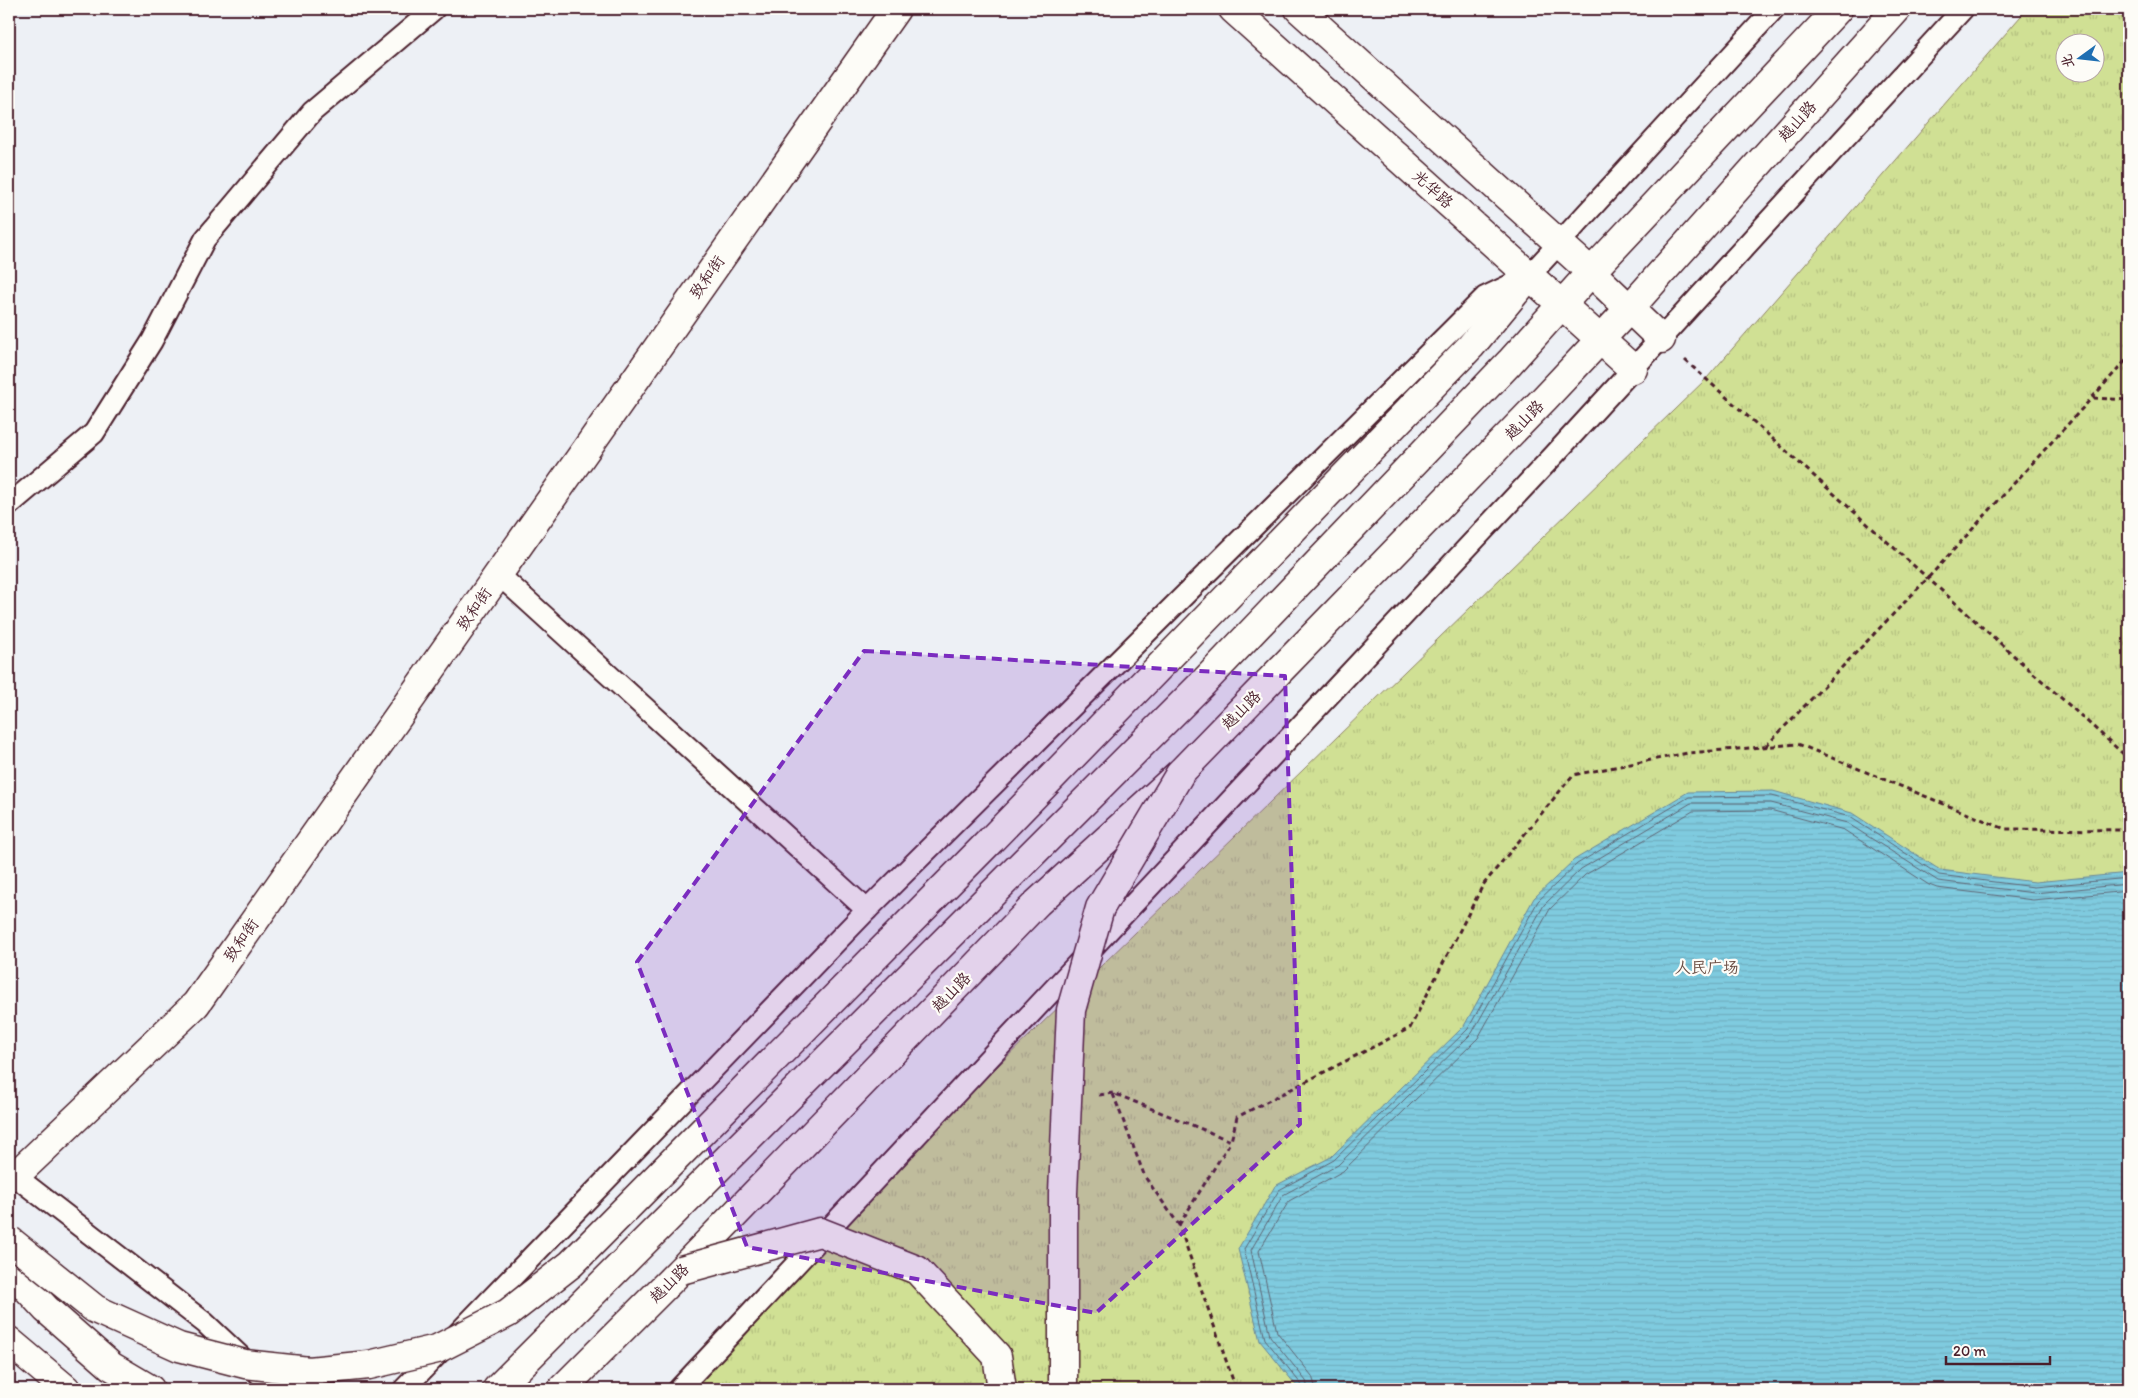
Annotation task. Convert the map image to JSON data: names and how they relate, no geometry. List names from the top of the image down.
{
  "streets": {
    "main road": ["越山路", "光华路", "致和街"]
  },
  "crossings": [
    ["越山路", "光华路"]
  ],
  "parks": ["人民广场"],
  "scale_bar": "20 m",
  "north": "left"
}
